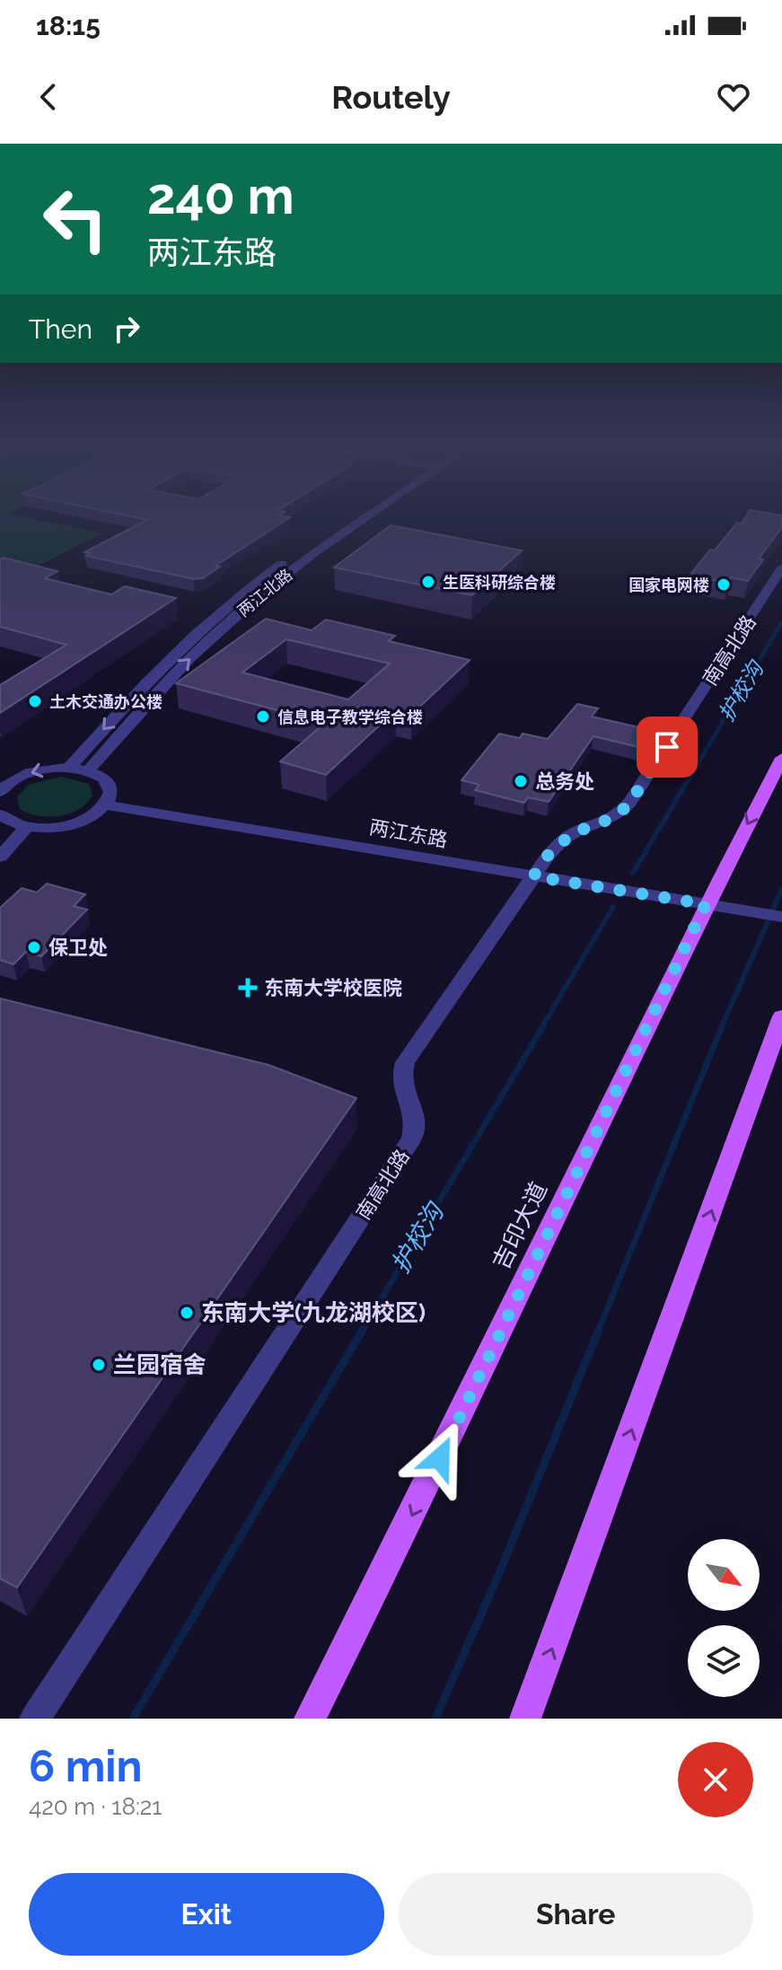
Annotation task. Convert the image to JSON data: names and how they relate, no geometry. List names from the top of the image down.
{
  "streets": {
    "main road": ["吉印大道"],
    "street": ["两江北路", "南高北路", "两江东路"]
  },
  "crossings": [
    ["南高北路", "两江东路"],
    ["两江东路", "吉印大道"]
  ],
  "water": ["护校沟"],
  "places": {
    "other": [
      "生医科研综合楼",
      "国家电网楼",
      "土木交通办公楼",
      "信息电子教学综合楼",
      "总务处",
      "保卫处",
      "东南大学(九龙湖校区)",
      "兰园宿舍"
    ],
    "health": ["东南大学校医院"]
  },
  "north": "bottom right",
  "page": {
    "status": "18:15",
    "header": "Routely",
    "turn": ["240 m", "两江东路"],
    "then": "Then",
    "heading": ["6 min", "420 m · 18:21"],
    "buttons": ["Exit", "Share"]
  }
}
